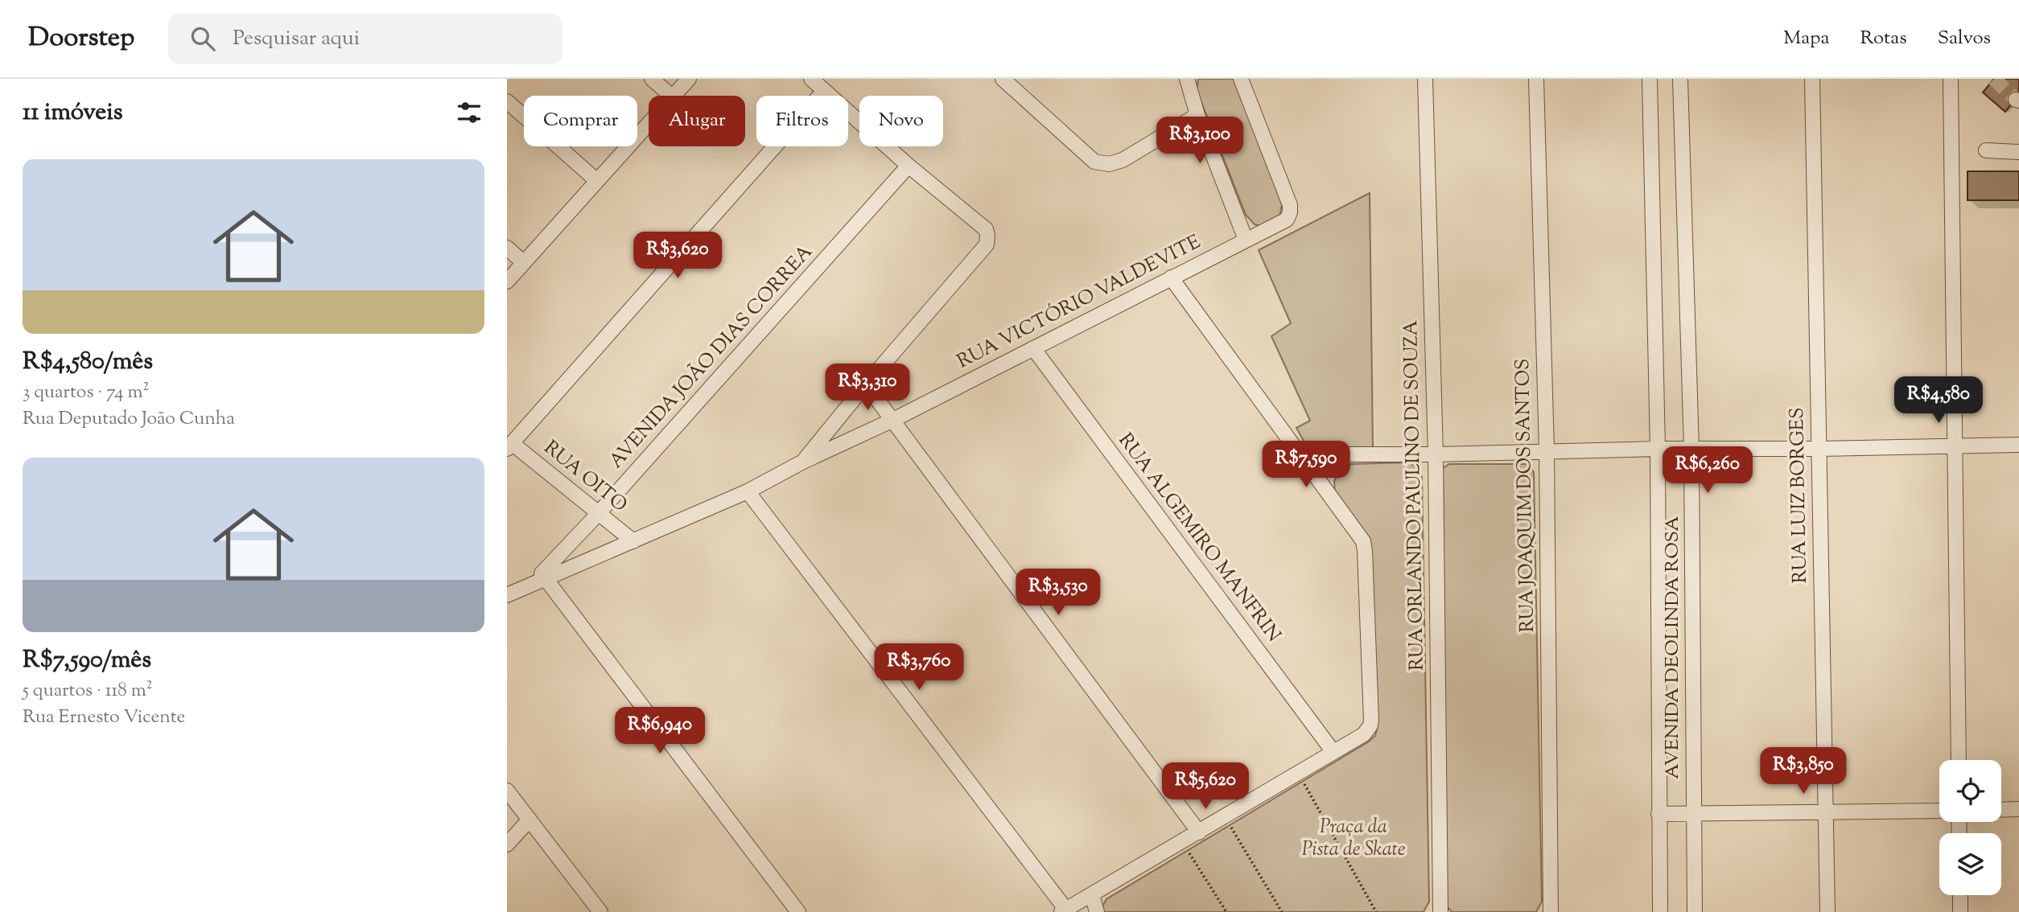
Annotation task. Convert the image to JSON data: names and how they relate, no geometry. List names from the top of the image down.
{
  "streets": {
    "street": [
      "RUA VICTÓRIO VALDEVITE",
      "AVENIDA JOÃO DIAS CORREA",
      "RUA OITO",
      "RUA ORLANDO PAULINO DE SOUZA",
      "RUA JOAQUIM DOS SANTOS",
      "RUA LUIZ BORGES",
      "RUA ALGEMIRO MANFRIN",
      "AVENIDA DEOLINDA ROSA"
    ]
  },
  "crossings": [
    ["RUA VICTÓRIO VALDEVITE", "AVENIDA JOÃO DIAS CORREA"],
    ["RUA VICTÓRIO VALDEVITE", "RUA OITO"],
    ["RUA VICTÓRIO VALDEVITE", "RUA ALGEMIRO MANFRIN"],
    ["AVENIDA JOÃO DIAS CORREA", "RUA OITO"]
  ],
  "parks": ["Praça da Pista de Skate"],
  "page": {
    "header": "Doorstep",
    "search": "Pesquisar aqui",
    "nav": ["Mapa", "Rotas", "Salvos"],
    "heading": "11 imóveis",
    "chip": [
      "Comprar",
      "Alugar",
      "Filtros",
      "Novo"
    ],
    "price": [
      "R$3,100",
      "R$3,620",
      "R$3,310",
      "R$4,580",
      "R$7,590",
      "R$6,260",
      "R$3,530",
      "R$3,760",
      "R$6,940",
      "R$3,850",
      "R$5,620"
    ],
    "list": [
      {
        "name": "R$4,580/mês",
        "note": "3 quartos · 74 m² · Rua Deputado João Cunha"
      },
      {
        "name": "R$7,590/mês",
        "note": "5 quartos · 118 m² · Rua Ernesto Vicente"
      }
    ]
  }
}
